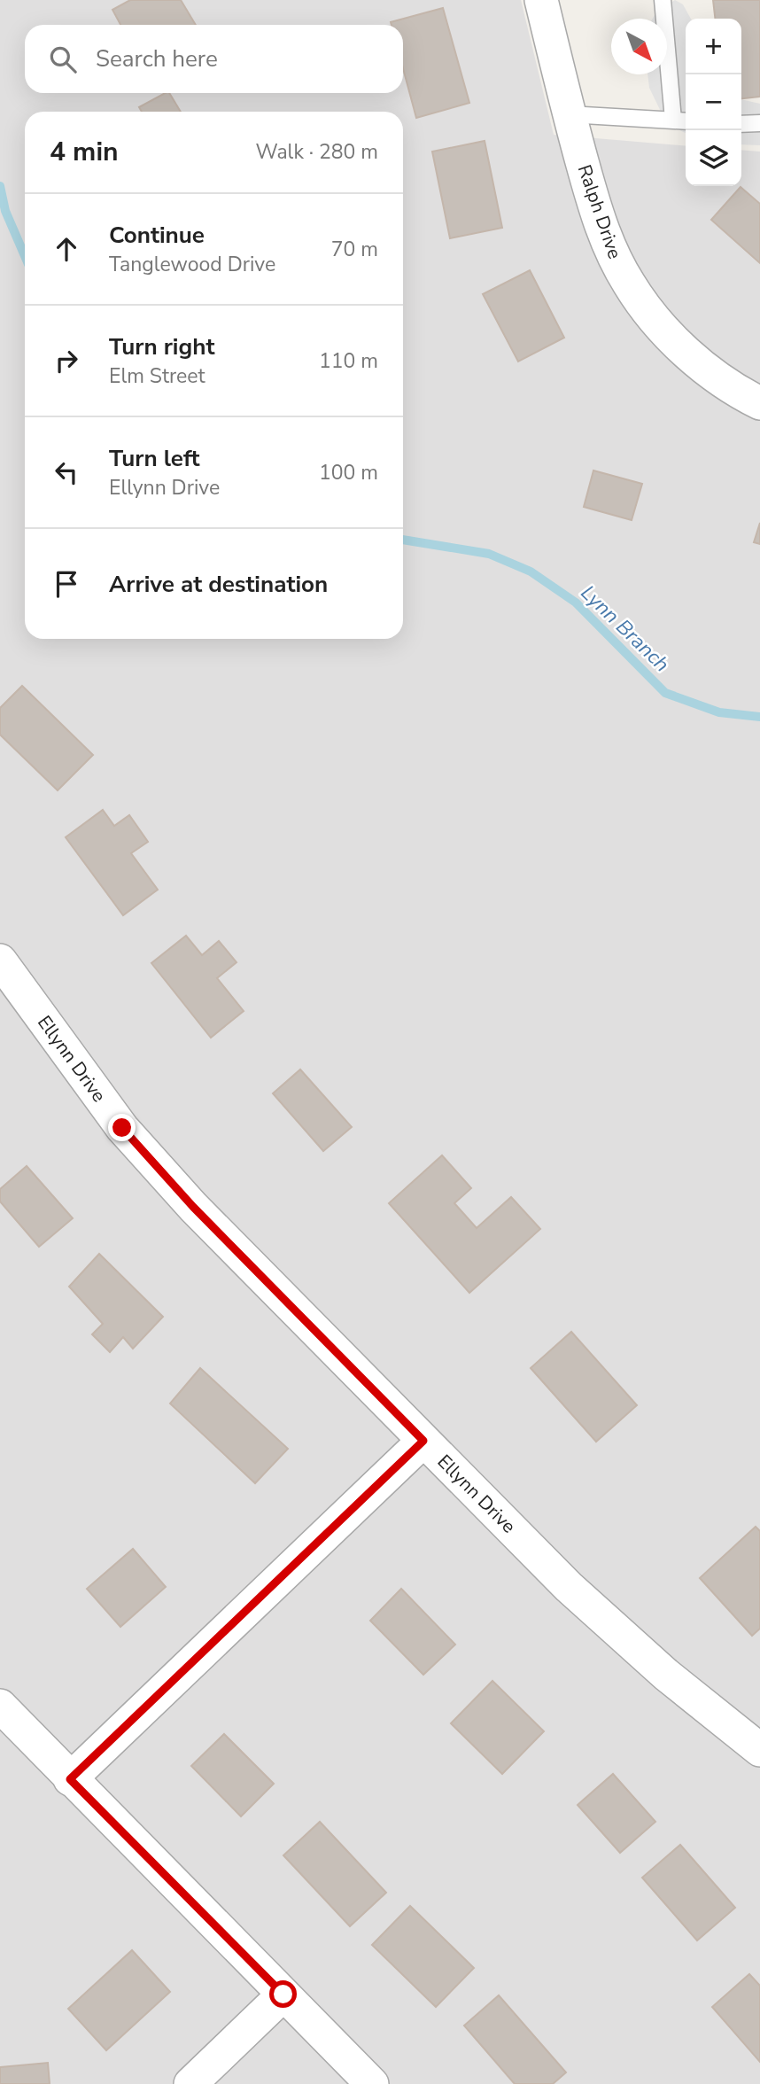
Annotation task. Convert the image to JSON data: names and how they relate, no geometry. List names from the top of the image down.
{
  "streets": {
    "street": ["Ralph Drive", "Ellynn Drive"]
  },
  "water": ["Lynn Branch"],
  "north": "bottom right",
  "page": {
    "map_buttons": ["+", "−"],
    "search": "Search here",
    "heading": ["4 min", "Walk · 280 m"],
    "list": [
      ["Continue", "Tanglewood Drive", "70 m"],
      ["Turn right", "Elm Street", "110 m"],
      ["Turn left", "Ellynn Drive", "100 m"],
      "Arrive at destination"
    ]
  }
}
